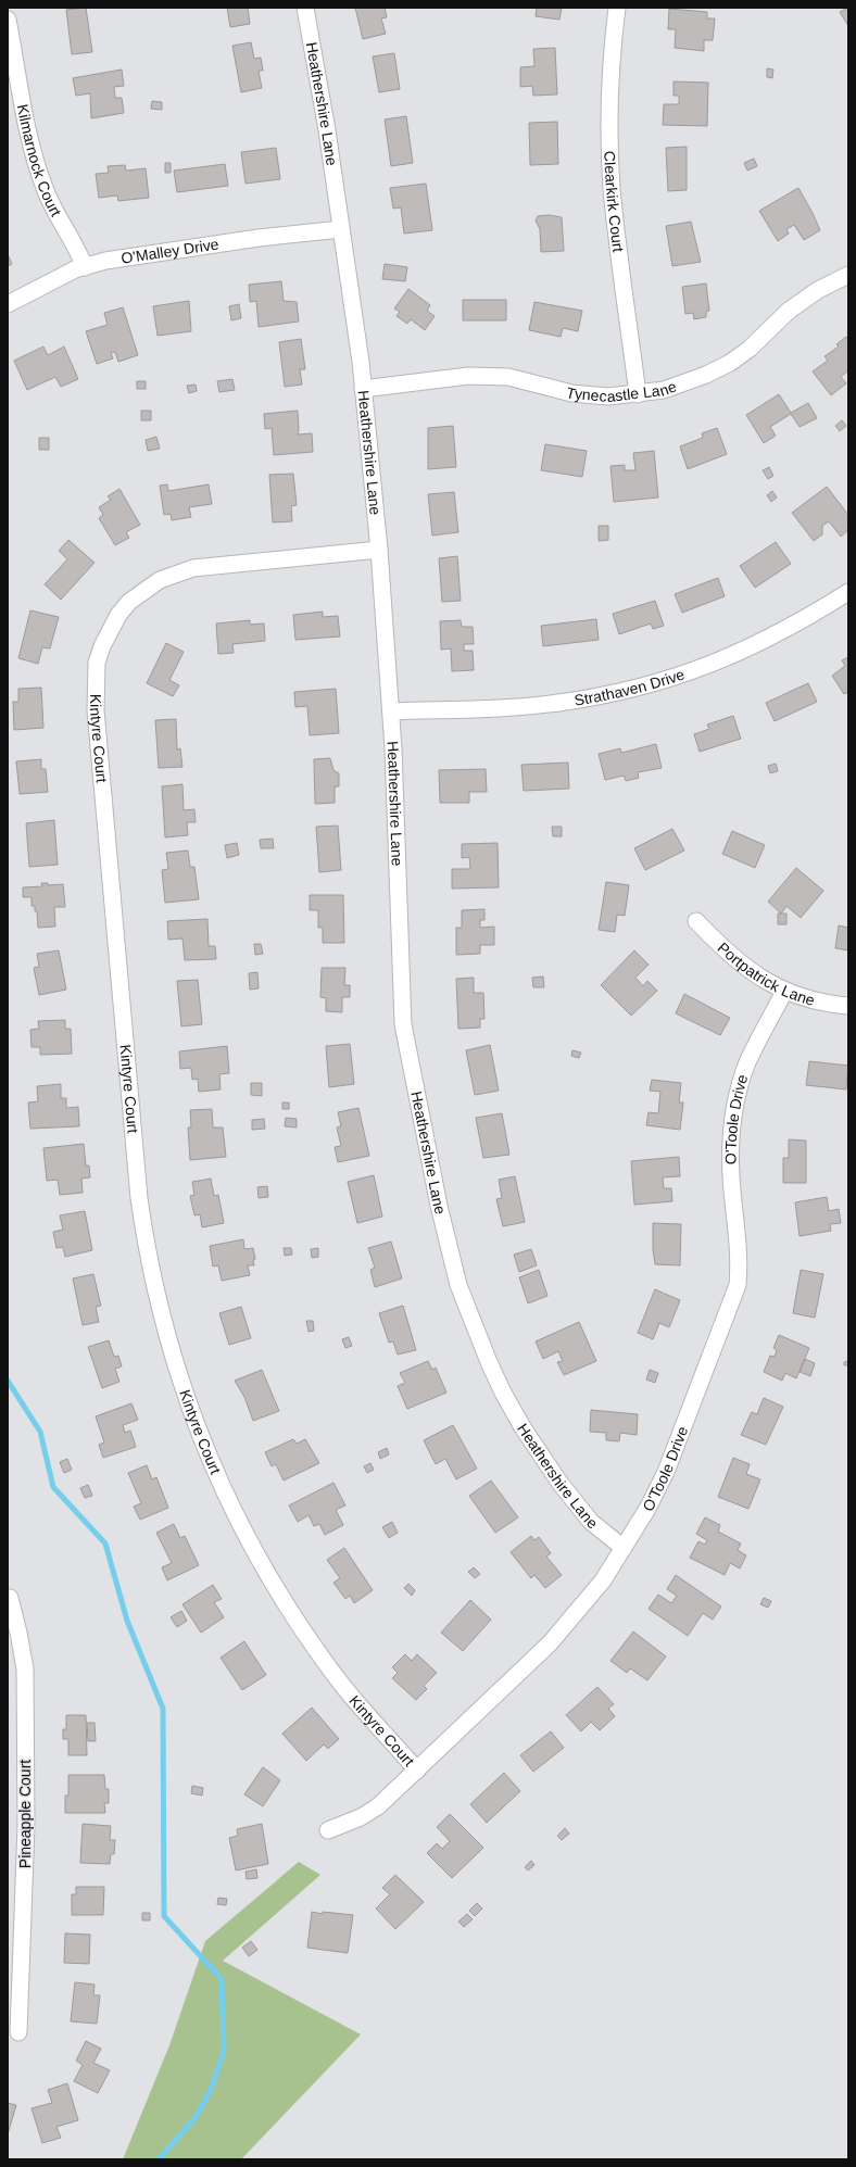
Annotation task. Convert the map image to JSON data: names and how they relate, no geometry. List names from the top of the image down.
{
  "streets": {
    "street": [
      "Heathershire Lane",
      "Kilmarnock Court",
      "Clearkirk Court",
      "O'Malley Drive",
      "Tynecastle Lane",
      "Strathaven Drive",
      "Kintyre Court",
      "Portpatrick Lane",
      "O'Toole Drive",
      "Pineapple Court"
    ]
  },
  "crossings": [
    ["Heathershire Lane", "O'Malley Drive"],
    ["Heathershire Lane", "Tynecastle Lane"],
    ["Heathershire Lane", "Strathaven Drive"],
    ["Heathershire Lane", "Kintyre Court"],
    ["Heathershire Lane", "O'Toole Drive"],
    ["Kilmarnock Court", "O'Malley Drive"],
    ["Clearkirk Court", "Tynecastle Lane"],
    ["Kintyre Court", "O'Toole Drive"],
    ["Portpatrick Lane", "O'Toole Drive"]
  ]
}
